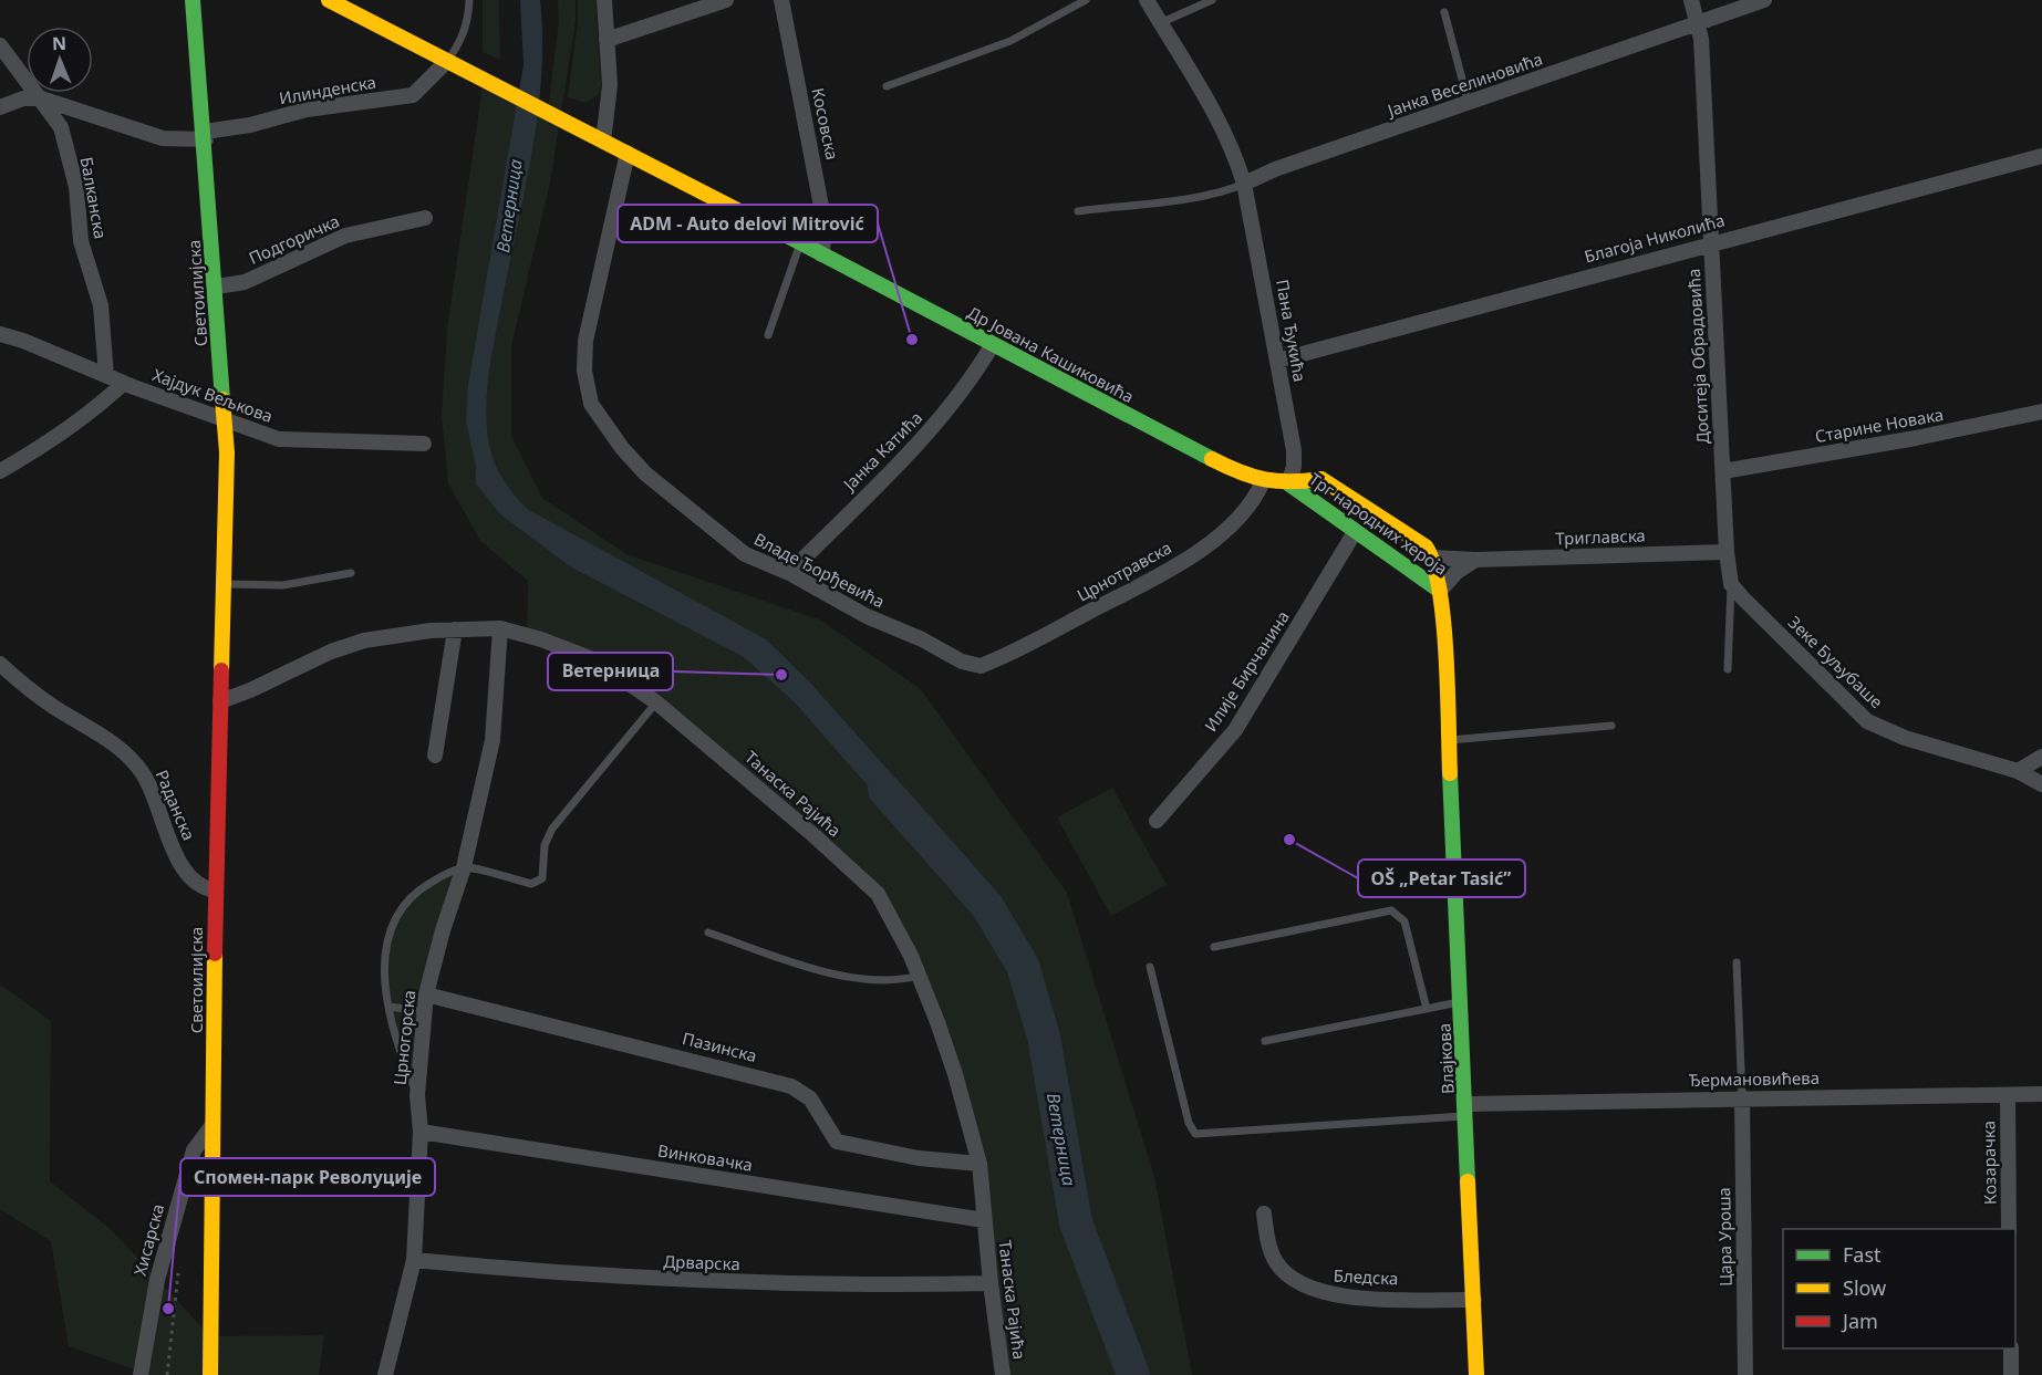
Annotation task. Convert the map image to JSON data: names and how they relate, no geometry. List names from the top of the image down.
{
  "streets": {
    "street": [
      "Јанка Веселиновића",
      "Илинденска",
      "Косовска",
      "Балканска",
      "Благоја Николића",
      "Подгоричка",
      "Светоилијска",
      "Пана Ђукића",
      "Др Јована Кашиковића",
      "Доситеја Обрадовића",
      "Хајдук Вељкова",
      "Старине Новака",
      "Јанка Катића",
      "Трг народних хероја",
      "Триглавска",
      "Владе Ђорђевића",
      "Црнотравска",
      "Зеке Буљубаше",
      "Илије Бирчанина",
      "Танаска Рајића",
      "Раданска",
      "Црногорска",
      "Пазинска",
      "Влајкова",
      "Ђермановићева",
      "Винковачка",
      "Козарачка",
      "Цара Уроша",
      "Хисарска",
      "Дрварска",
      "Бледска"
    ]
  },
  "crossings": [
    ["Јанка Веселиновића", "Пана Ђукића"],
    ["Јанка Веселиновића", "Доситеја Обрадовића"],
    ["Илинденска", "Балканска"],
    ["Илинденска", "Светоилијска"],
    ["Илинденска", "Др Јована Кашиковића"],
    ["Косовска", "Др Јована Кашиковића"],
    ["Балканска", "Хајдук Вељкова"],
    ["Благоја Николића", "Пана Ђукића"],
    ["Благоја Николића", "Доситеја Обрадовића"],
    ["Подгоричка", "Светоилијска"],
    ["Светоилијска", "Хајдук Вељкова"],
    ["Светоилијска", "Танаска Рајића"],
    ["Светоилијска", "Раданска"],
    ["Светоилијска", "Хисарска"],
    ["Пана Ђукића", "Др Јована Кашиковића"],
    ["Пана Ђукића", "Трг народних хероја"],
    ["Др Јована Кашиковића", "Јанка Катића"],
    ["Др Јована Кашиковића", "Трг народних хероја"],
    ["Др Јована Кашиковића", "Владе Ђорђевића"],
    ["Др Јована Кашиковића", "Црнотравска"],
    ["Доситеја Обрадовића", "Старине Новака"],
    ["Доситеја Обрадовића", "Триглавска"],
    ["Јанка Катића", "Владе Ђорђевића"],
    ["Трг народних хероја", "Триглавска"],
    ["Трг народних хероја", "Илије Бирчанина"],
    ["Трг народних хероја", "Влајкова"],
    ["Владе Ђорђевића", "Црнотравска"],
    ["Танаска Рајића", "Црногорска"],
    ["Танаска Рајића", "Пазинска"],
    ["Танаска Рајића", "Винковачка"],
    ["Танаска Рајића", "Дрварска"],
    ["Црногорска", "Пазинска"],
    ["Црногорска", "Винковачка"],
    ["Црногорска", "Дрварска"],
    ["Влајкова", "Ђермановићева"],
    ["Влајкова", "Бледска"],
    ["Ђермановићева", "Козарачка"],
    ["Ђермановићева", "Цара Уроша"]
  ],
  "water": ["Ветерница"],
  "places": [
    "ADM - Auto delovi Mitrović",
    "Ветерница",
    "OŠ „Petar Tasić”",
    "Спомен-парк Револуције"
  ],
  "legend": ["Fast", "Slow", "Jam"],
  "north": "top"
}
